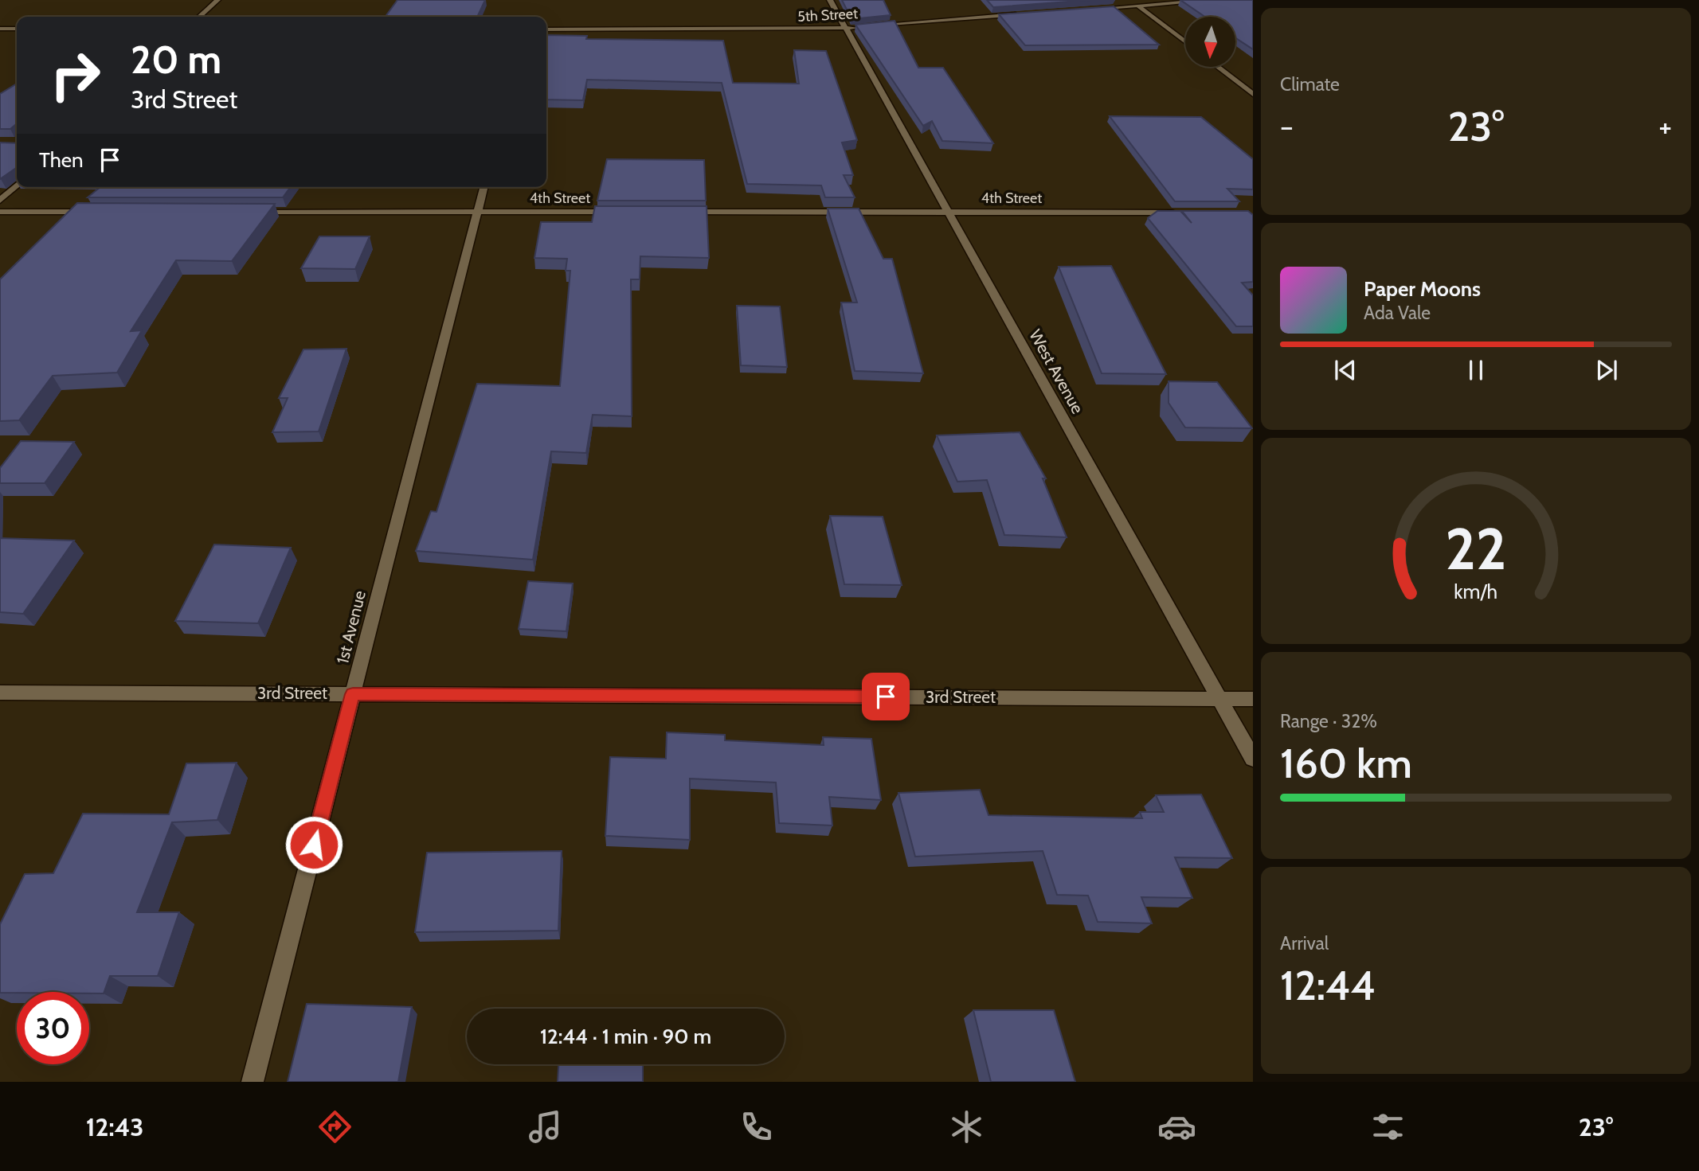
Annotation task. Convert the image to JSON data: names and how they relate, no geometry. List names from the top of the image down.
{
  "streets": {
    "street": [
      "5th Street",
      "4th Street",
      "West Avenue",
      "1st Avenue",
      "3rd Street"
    ]
  },
  "crossings": [
    ["5th Street", "West Avenue"],
    ["4th Street", "West Avenue"],
    ["4th Street", "1st Avenue"],
    ["West Avenue", "3rd Street"],
    ["1st Avenue", "3rd Street"]
  ],
  "north": "bottom",
  "page": {
    "tile": [
      "Climate",
      ["Range · 32%", "160 km"],
      ["Arrival", "12:44"]
    ],
    "turn": ["20 m", "3rd Street"],
    "heat": ["−", "23°", "+"],
    "then": "Then",
    "song": ["Paper Moons", "Ada Vale"],
    "limit": "30",
    "trip": "12:44 · 1 min · 90 m",
    "tabs": ["12:43", "23°"],
    "gauge": ["22", "km/h"]
  }
}
